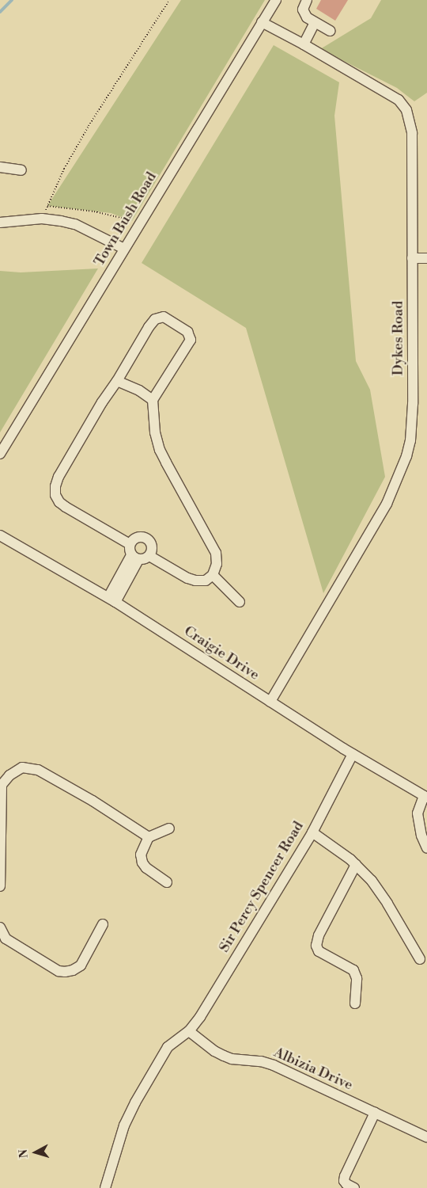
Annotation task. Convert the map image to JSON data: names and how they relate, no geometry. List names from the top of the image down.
{
  "streets": {
    "street": [
      "Town Bush Road",
      "Dykes Road",
      "Craigie Drive",
      "Sir Percy Spencer Road",
      "Albizia Drive"
    ]
  },
  "crossings": [
    ["Town Bush Road", "Dykes Road"],
    ["Dykes Road", "Craigie Drive"],
    ["Craigie Drive", "Sir Percy Spencer Road"],
    ["Sir Percy Spencer Road", "Albizia Drive"]
  ],
  "north": "left"
}
